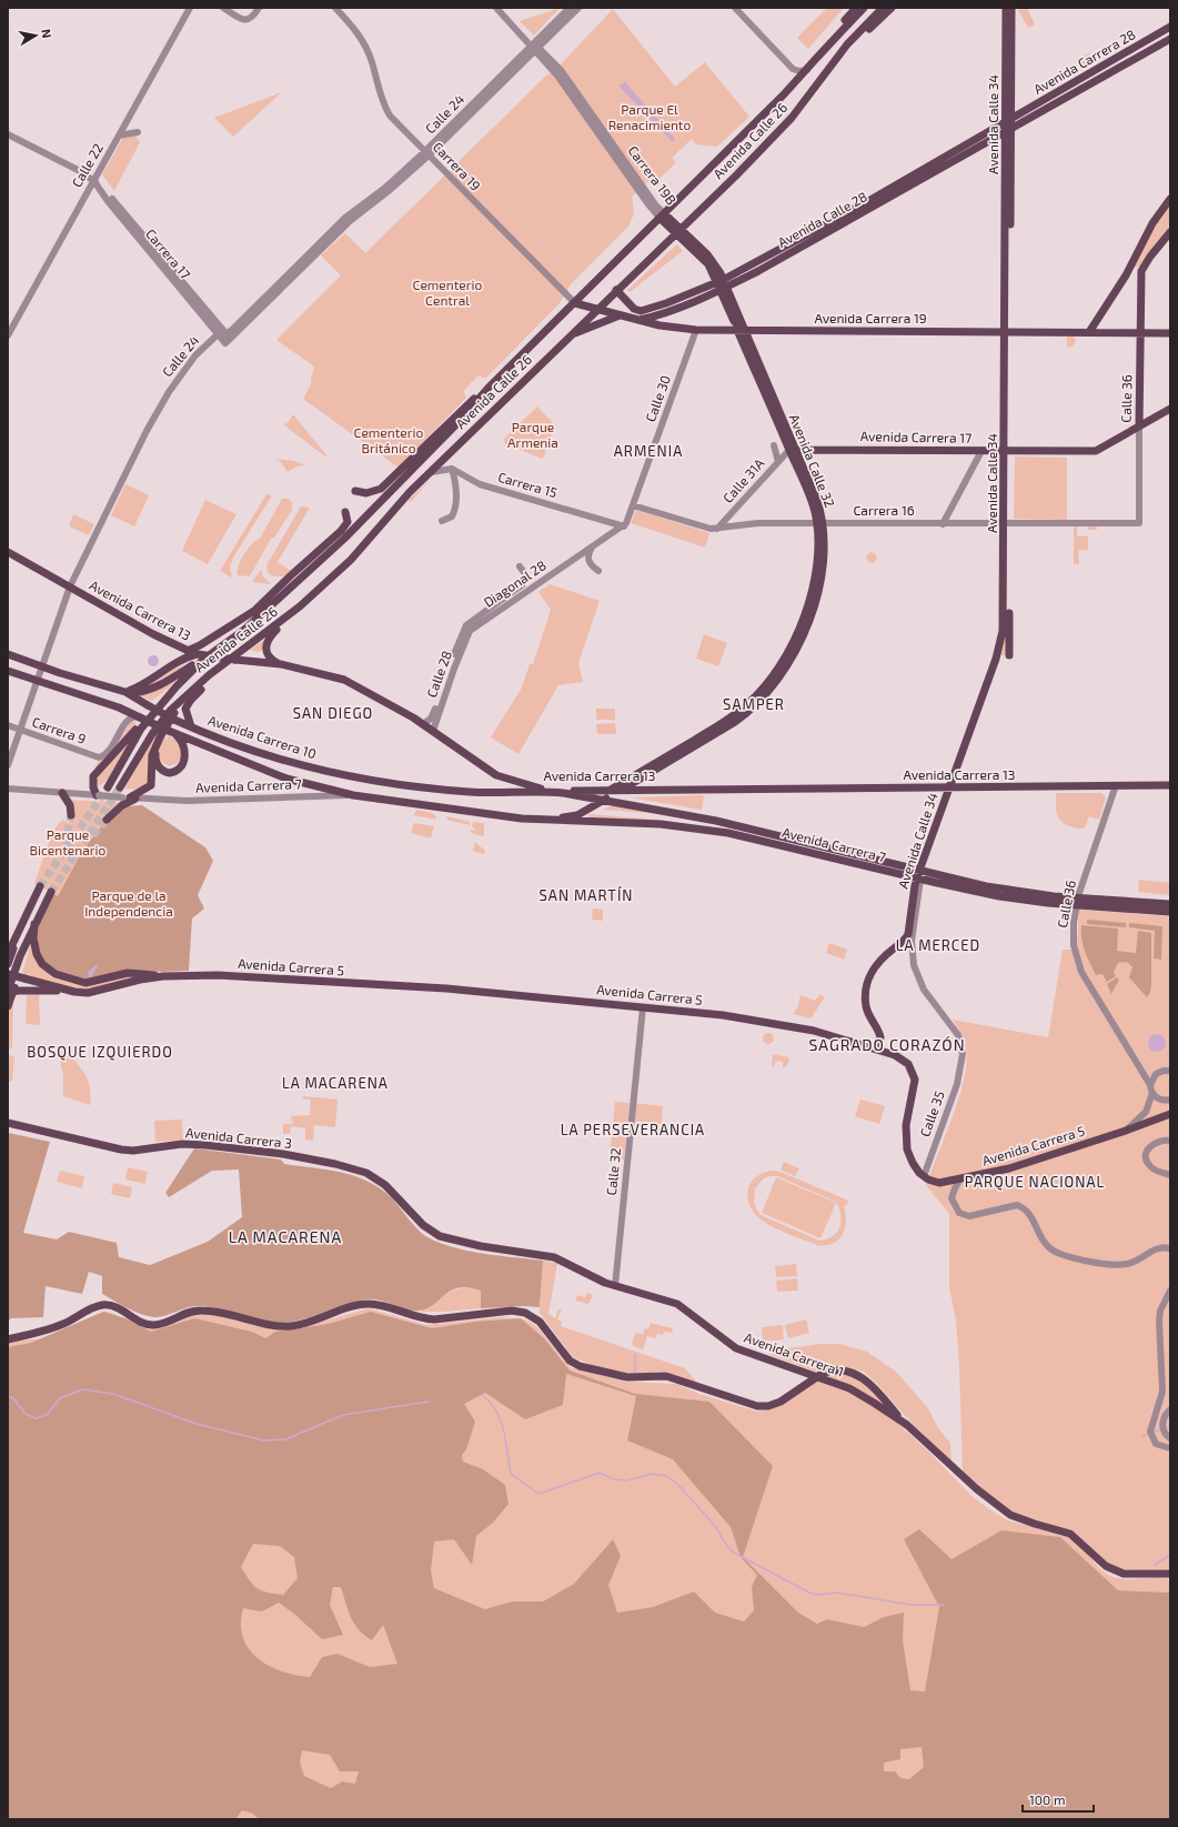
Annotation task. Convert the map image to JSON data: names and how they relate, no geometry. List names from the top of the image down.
{
  "streets": {
    "main road": [
      "Avenida Carrera 28",
      "Avenida Calle 34",
      "Avenida Calle 26",
      "Carrera 19B",
      "Avenida Calle 28",
      "Avenida Carrera 19",
      "Calle 36",
      "Avenida Carrera 17",
      "Avenida Calle 32",
      "Avenida Carrera 13",
      "Avenida Carrera 10",
      "Avenida Carrera 7",
      "Avenida Carrera 5",
      "Avenida Carrera 3",
      "Avenida Carrera 1"
    ],
    "street": [
      "Calle 24",
      "Calle 22",
      "Carrera 19",
      "Carrera 17",
      "Calle 30",
      "Calle 31A",
      "Carrera 15",
      "Carrera 16",
      "Diagonal 28",
      "Calle 28",
      "Carrera 9",
      "Calle 35",
      "Calle 32"
    ]
  },
  "crossings": [
    ["Avenida Carrera 28", "Avenida Calle 34"],
    ["Avenida Carrera 28", "Avenida Calle 28"],
    ["Calle 24", "Carrera 19"],
    ["Calle 24", "Carrera 19B"],
    ["Calle 24", "Carrera 17"],
    ["Calle 24", "Avenida Carrera 13"],
    ["Calle 24", "Carrera 9"],
    ["Calle 24", "Avenida Carrera 10"],
    ["Avenida Calle 34", "Avenida Calle 28"],
    ["Avenida Calle 34", "Avenida Carrera 19"],
    ["Avenida Calle 34", "Avenida Carrera 17"],
    ["Avenida Calle 34", "Carrera 16"],
    ["Avenida Calle 34", "Avenida Carrera 13"],
    ["Avenida Calle 34", "Avenida Carrera 7"],
    ["Avenida Calle 34", "Avenida Carrera 5"],
    ["Avenida Calle 34", "Calle 35"],
    ["Avenida Calle 26", "Carrera 19"],
    ["Avenida Calle 26", "Carrera 19B"],
    ["Avenida Calle 26", "Avenida Calle 28"],
    ["Avenida Calle 26", "Avenida Carrera 19"],
    ["Avenida Calle 26", "Avenida Carrera 13"],
    ["Calle 22", "Carrera 17"],
    ["Carrera 19", "Avenida Carrera 19"],
    ["Carrera 19B", "Avenida Calle 28"],
    ["Carrera 19B", "Avenida Calle 32"],
    ["Avenida Calle 28", "Avenida Carrera 19"],
    ["Avenida Calle 28", "Avenida Calle 32"],
    ["Avenida Carrera 19", "Calle 30"],
    ["Avenida Carrera 19", "Calle 36"],
    ["Avenida Carrera 19", "Avenida Calle 32"],
    ["Calle 30", "Carrera 15"],
    ["Calle 30", "Carrera 16"],
    ["Calle 30", "Diagonal 28"],
    ["Calle 36", "Avenida Carrera 17"],
    ["Calle 36", "Carrera 16"],
    ["Calle 36", "Avenida Carrera 13"],
    ["Calle 36", "Avenida Carrera 7"],
    ["Avenida Carrera 17", "Avenida Calle 32"],
    ["Avenida Carrera 17", "Calle 31A"],
    ["Avenida Calle 32", "Calle 31A"],
    ["Avenida Calle 32", "Carrera 16"],
    ["Avenida Calle 32", "Avenida Carrera 13"],
    ["Avenida Calle 32", "Avenida Carrera 7"],
    ["Calle 31A", "Carrera 16"],
    ["Carrera 15", "Diagonal 28"],
    ["Diagonal 28", "Calle 28"],
    ["Avenida Carrera 13", "Calle 28"],
    ["Avenida Carrera 13", "Avenida Carrera 10"],
    ["Avenida Carrera 13", "Avenida Carrera 7"],
    ["Carrera 9", "Avenida Carrera 10"],
    ["Avenida Carrera 10", "Avenida Carrera 7"],
    ["Avenida Carrera 5", "Calle 35"],
    ["Avenida Carrera 5", "Calle 32"],
    ["Avenida Carrera 3", "Avenida Carrera 1"],
    ["Calle 32", "Avenida Carrera 1"]
  ],
  "districts": [
    "ARMENIA",
    "SAMPER",
    "SAN DIEGO",
    "SAN MARTÍN",
    "LA MERCED",
    "SAGRADO CORAZÓN",
    "BOSQUE IZQUIERDO",
    "LA MACARENA",
    "LA PERSEVERANCIA",
    "PARQUE NACIONAL",
    "LA MACARENA"
  ],
  "parks": [
    "Parque El Renacimiento",
    "Cementerio Central",
    "Parque Armenia",
    "Cementerio Británico",
    "Parque Bicentenario",
    "Parque de la Independencia"
  ],
  "scale_bar": "100 m",
  "north": "right"
}
